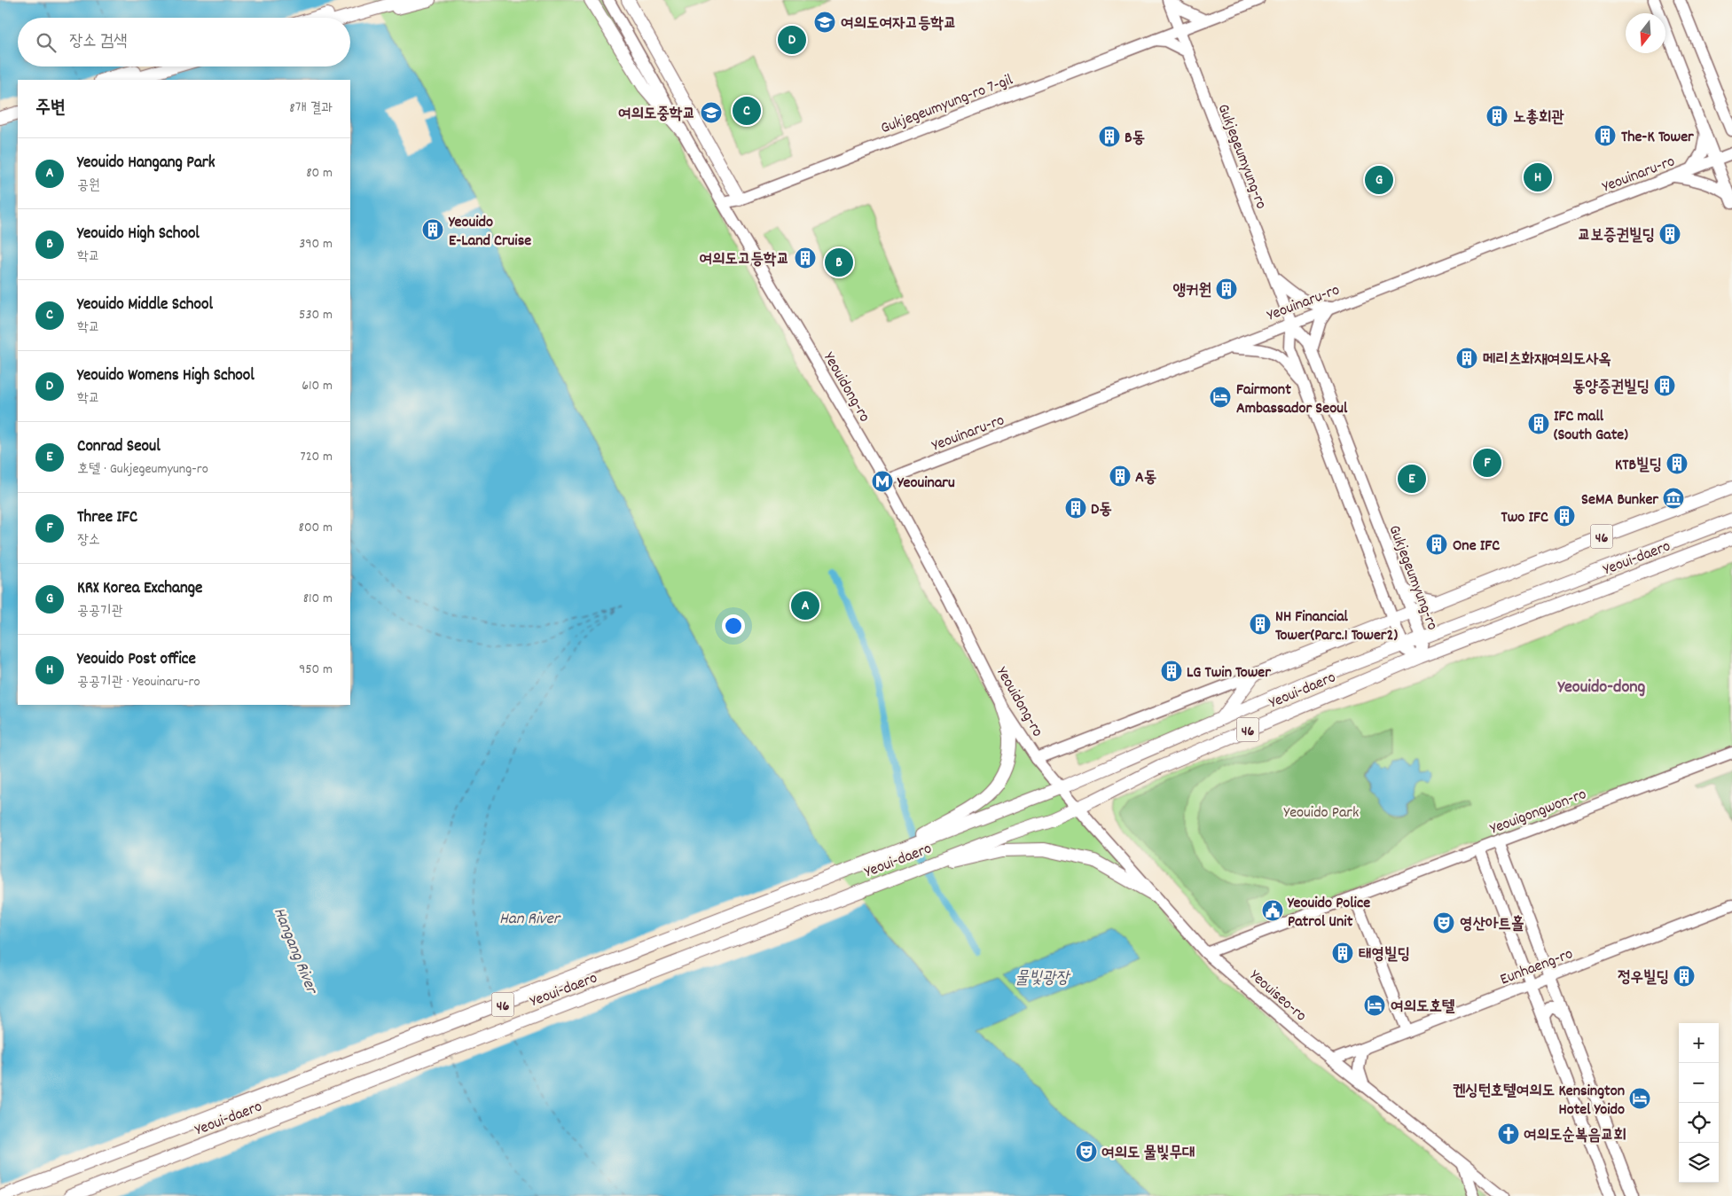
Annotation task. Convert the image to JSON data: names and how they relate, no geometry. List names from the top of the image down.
{
  "streets": {
    "main road": ["46", "Yeoui-daero"],
    "street": [
      "Gukjegeumyung-ro 7-gil",
      "Gukjegeumyung-ro",
      "Yeouinaru-ro",
      "Yeouidong-ro",
      "Yeouigongwon-ro",
      "Eunhaeng-ro",
      "Yeouiseo-ro"
    ]
  },
  "crossings": [
    ["Gukjegeumyung-ro 7-gil", "Gukjegeumyung-ro"],
    ["Gukjegeumyung-ro 7-gil", "Yeouidong-ro"],
    ["Gukjegeumyung-ro", "Yeouinaru-ro"],
    ["Gukjegeumyung-ro", "Yeoui-daero"],
    ["Yeouinaru-ro", "Yeouidong-ro"],
    ["Yeouidong-ro", "46"],
    ["Yeouidong-ro", "Yeoui-daero"],
    ["Yeouidong-ro", "Yeouiseo-ro"],
    ["46", "Yeoui-daero"],
    ["46", "Yeouiseo-ro"],
    ["Yeoui-daero", "Yeouiseo-ro"],
    ["Yeouigongwon-ro", "Yeouiseo-ro"],
    ["Eunhaeng-ro", "Yeouiseo-ro"]
  ],
  "districts": ["Yeouido-dong"],
  "water": ["Han River", "Hangang River", "물빛광장"],
  "parks": ["Yeouido Park"],
  "places": {
    "school or university": ["여의도여자고등학교", "여의도중학교"],
    "building": [
      "노총회관",
      "The-K Tower",
      "B동",
      "Yeouido E-Land Cruise",
      "교보증권빌딩",
      "여의도고등학교",
      "앵커원",
      "메리츠화재여의도사옥",
      "동양증권빌딩",
      "IFC mall (South Gate)",
      "KTB빌딩",
      "A동",
      "D동",
      "Two IFC",
      "One IFC",
      "NH Financial Tower(Parc.1 Tower2)",
      "LG Twin Tower",
      "태영빌딩",
      "정우빌딩"
    ],
    "hotel": ["Fairmont Ambassador Seoul", "여의도호텔", "켄싱턴호텔여의도 Kensington Hotel Yoido"],
    "metro station": ["Yeouinaru"],
    "museum": ["SeMA Bunker"],
    "public building": ["Yeouido Police Patrol Unit"],
    "theatre": ["영산아트홀", "여의도 물빛무대"],
    "church": ["여의도순복음교회"]
  },
  "north": "bottom",
  "page": {
    "search": "장소 검색",
    "pins": [
      "D",
      "C",
      "H",
      "G",
      "B",
      "F",
      "E",
      "A"
    ],
    "heading": ["주변", "8개 결과"],
    "list": [
      {
        "mark": "A",
        "name": "Yeouido Hangang Park",
        "note": "공원",
        "value": "80 m"
      },
      {
        "mark": "B",
        "name": "Yeouido High School",
        "note": "학교",
        "value": "390 m"
      },
      {
        "mark": "C",
        "name": "Yeouido Middle School",
        "note": "학교",
        "value": "530 m"
      },
      {
        "mark": "D",
        "name": "Yeouido Womens High School",
        "note": "학교",
        "value": "610 m"
      },
      {
        "mark": "E",
        "name": "Conrad Seoul",
        "note": "호텔 · Gukjegeumyung-ro",
        "value": "720 m"
      },
      {
        "mark": "F",
        "name": "Three IFC",
        "note": "장소",
        "value": "800 m"
      },
      {
        "mark": "G",
        "name": "KRX Korea Exchange",
        "note": "공공기관",
        "value": "810 m"
      },
      {
        "mark": "H",
        "name": "Yeouido Post office",
        "note": "공공기관 · Yeouinaru-ro",
        "value": "950 m"
      }
    ],
    "map_buttons": ["+", "−"]
  }
}
